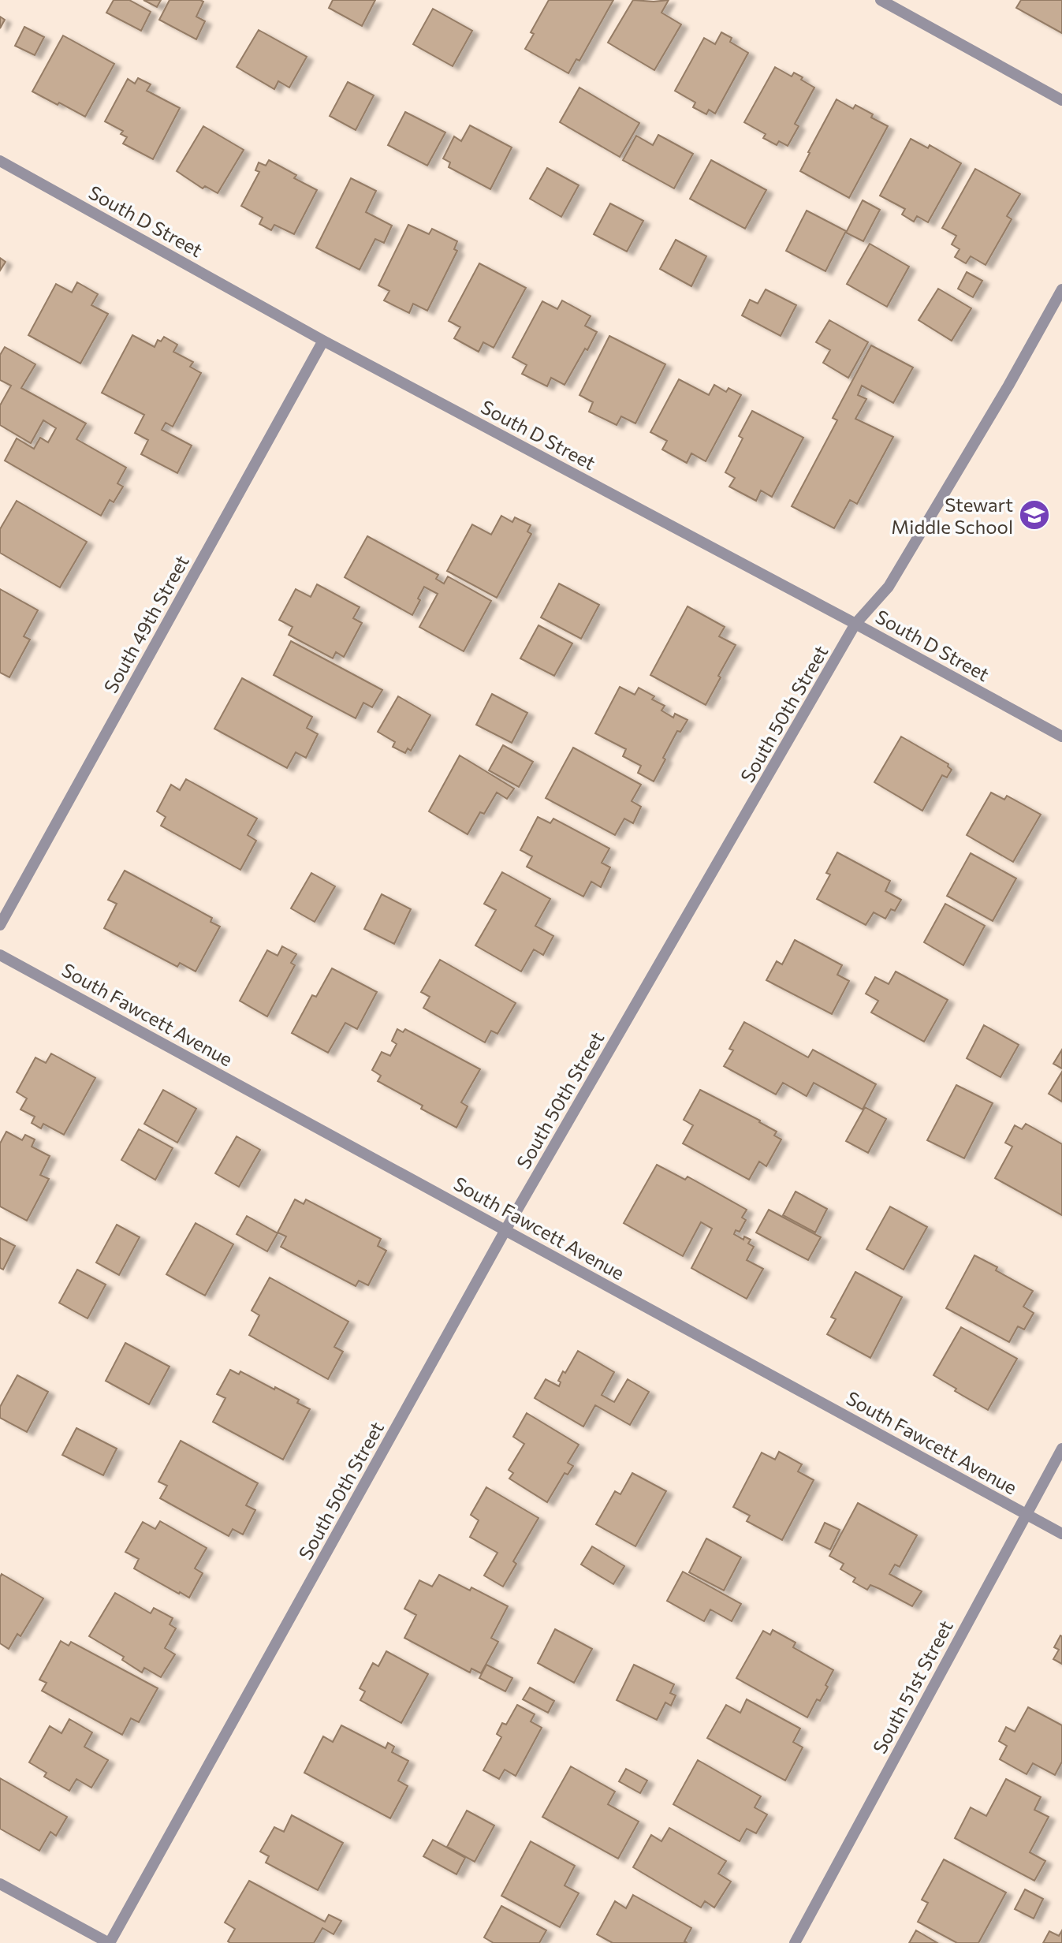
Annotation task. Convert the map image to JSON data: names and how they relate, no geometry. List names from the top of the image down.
{
  "streets": {
    "street": [
      "South D Street",
      "South 49th Street",
      "South 50th Street",
      "South Fawcett Avenue",
      "South 51st Street"
    ]
  },
  "crossings": [
    ["South D Street", "South 49th Street"],
    ["South D Street", "South 50th Street"],
    ["South 50th Street", "South Fawcett Avenue"],
    ["South Fawcett Avenue", "South 51st Street"]
  ],
  "places": {
    "school or university": ["Stewart Middle School"]
  }
}
